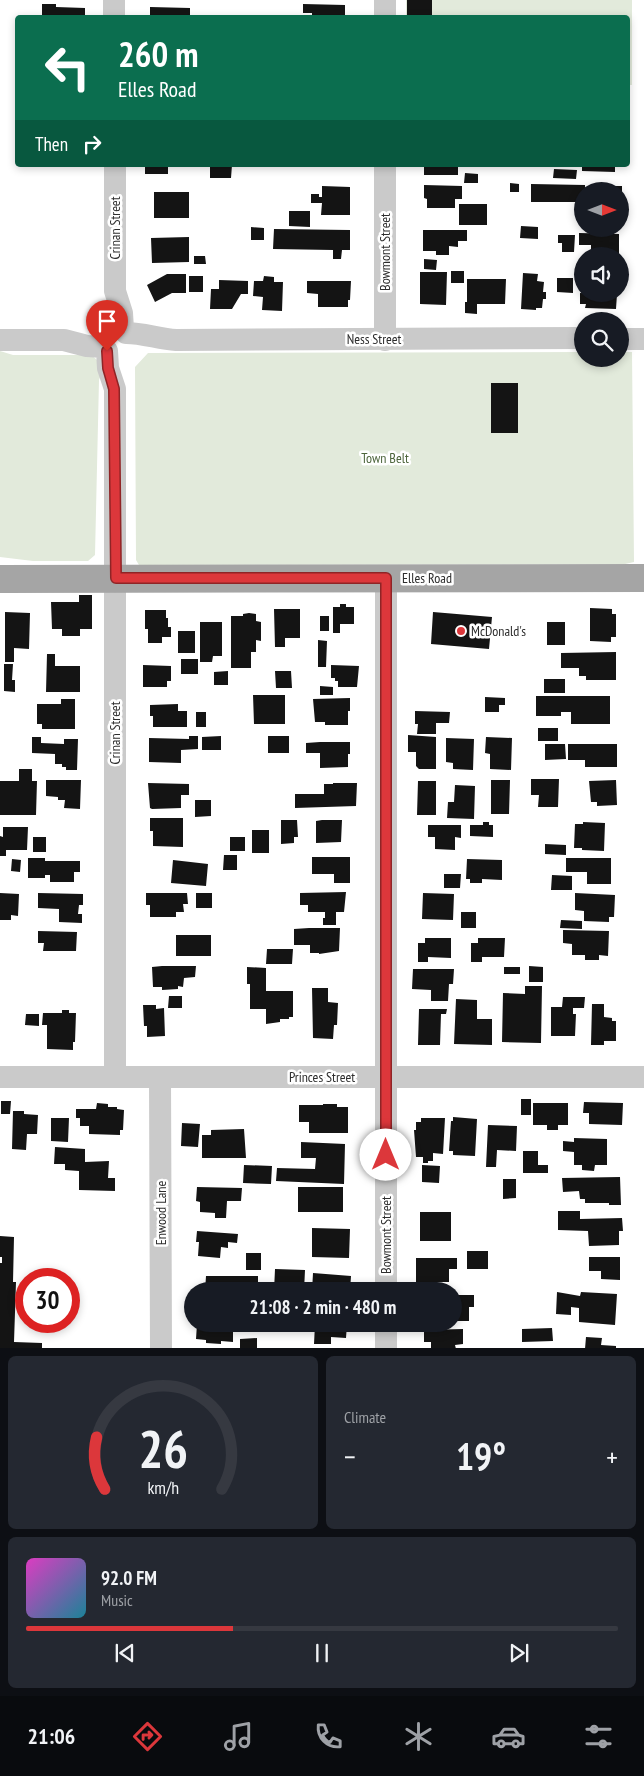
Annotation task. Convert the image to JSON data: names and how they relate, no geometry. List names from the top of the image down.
{
  "streets": {
    "main road": ["Elles Road"],
    "street": [
      "Crinan Street",
      "Bowmont Street",
      "Ness Street",
      "Princes Street",
      "Enwood Lane"
    ]
  },
  "crossings": [
    ["Crinan Street", "Ness Street"],
    ["Crinan Street", "Elles Road"],
    ["Crinan Street", "Princes Street"],
    ["Bowmont Street", "Ness Street"],
    ["Bowmont Street", "Elles Road"],
    ["Bowmont Street", "Princes Street"],
    ["Princes Street", "Enwood Lane"]
  ],
  "parks": ["Town Belt"],
  "places": ["McDonald's"],
  "north": "right",
  "page": {
    "turn": ["260 m", "Elles Road"],
    "then": "Then",
    "limit": "30",
    "trip": "21:08 · 2 min · 480 m",
    "tile": "Climate",
    "heat": ["−", "19°", "+"],
    "song": ["92.0 FM", "Music"],
    "tabs": "21:06",
    "gauge": ["26", "km/h"]
  }
}
